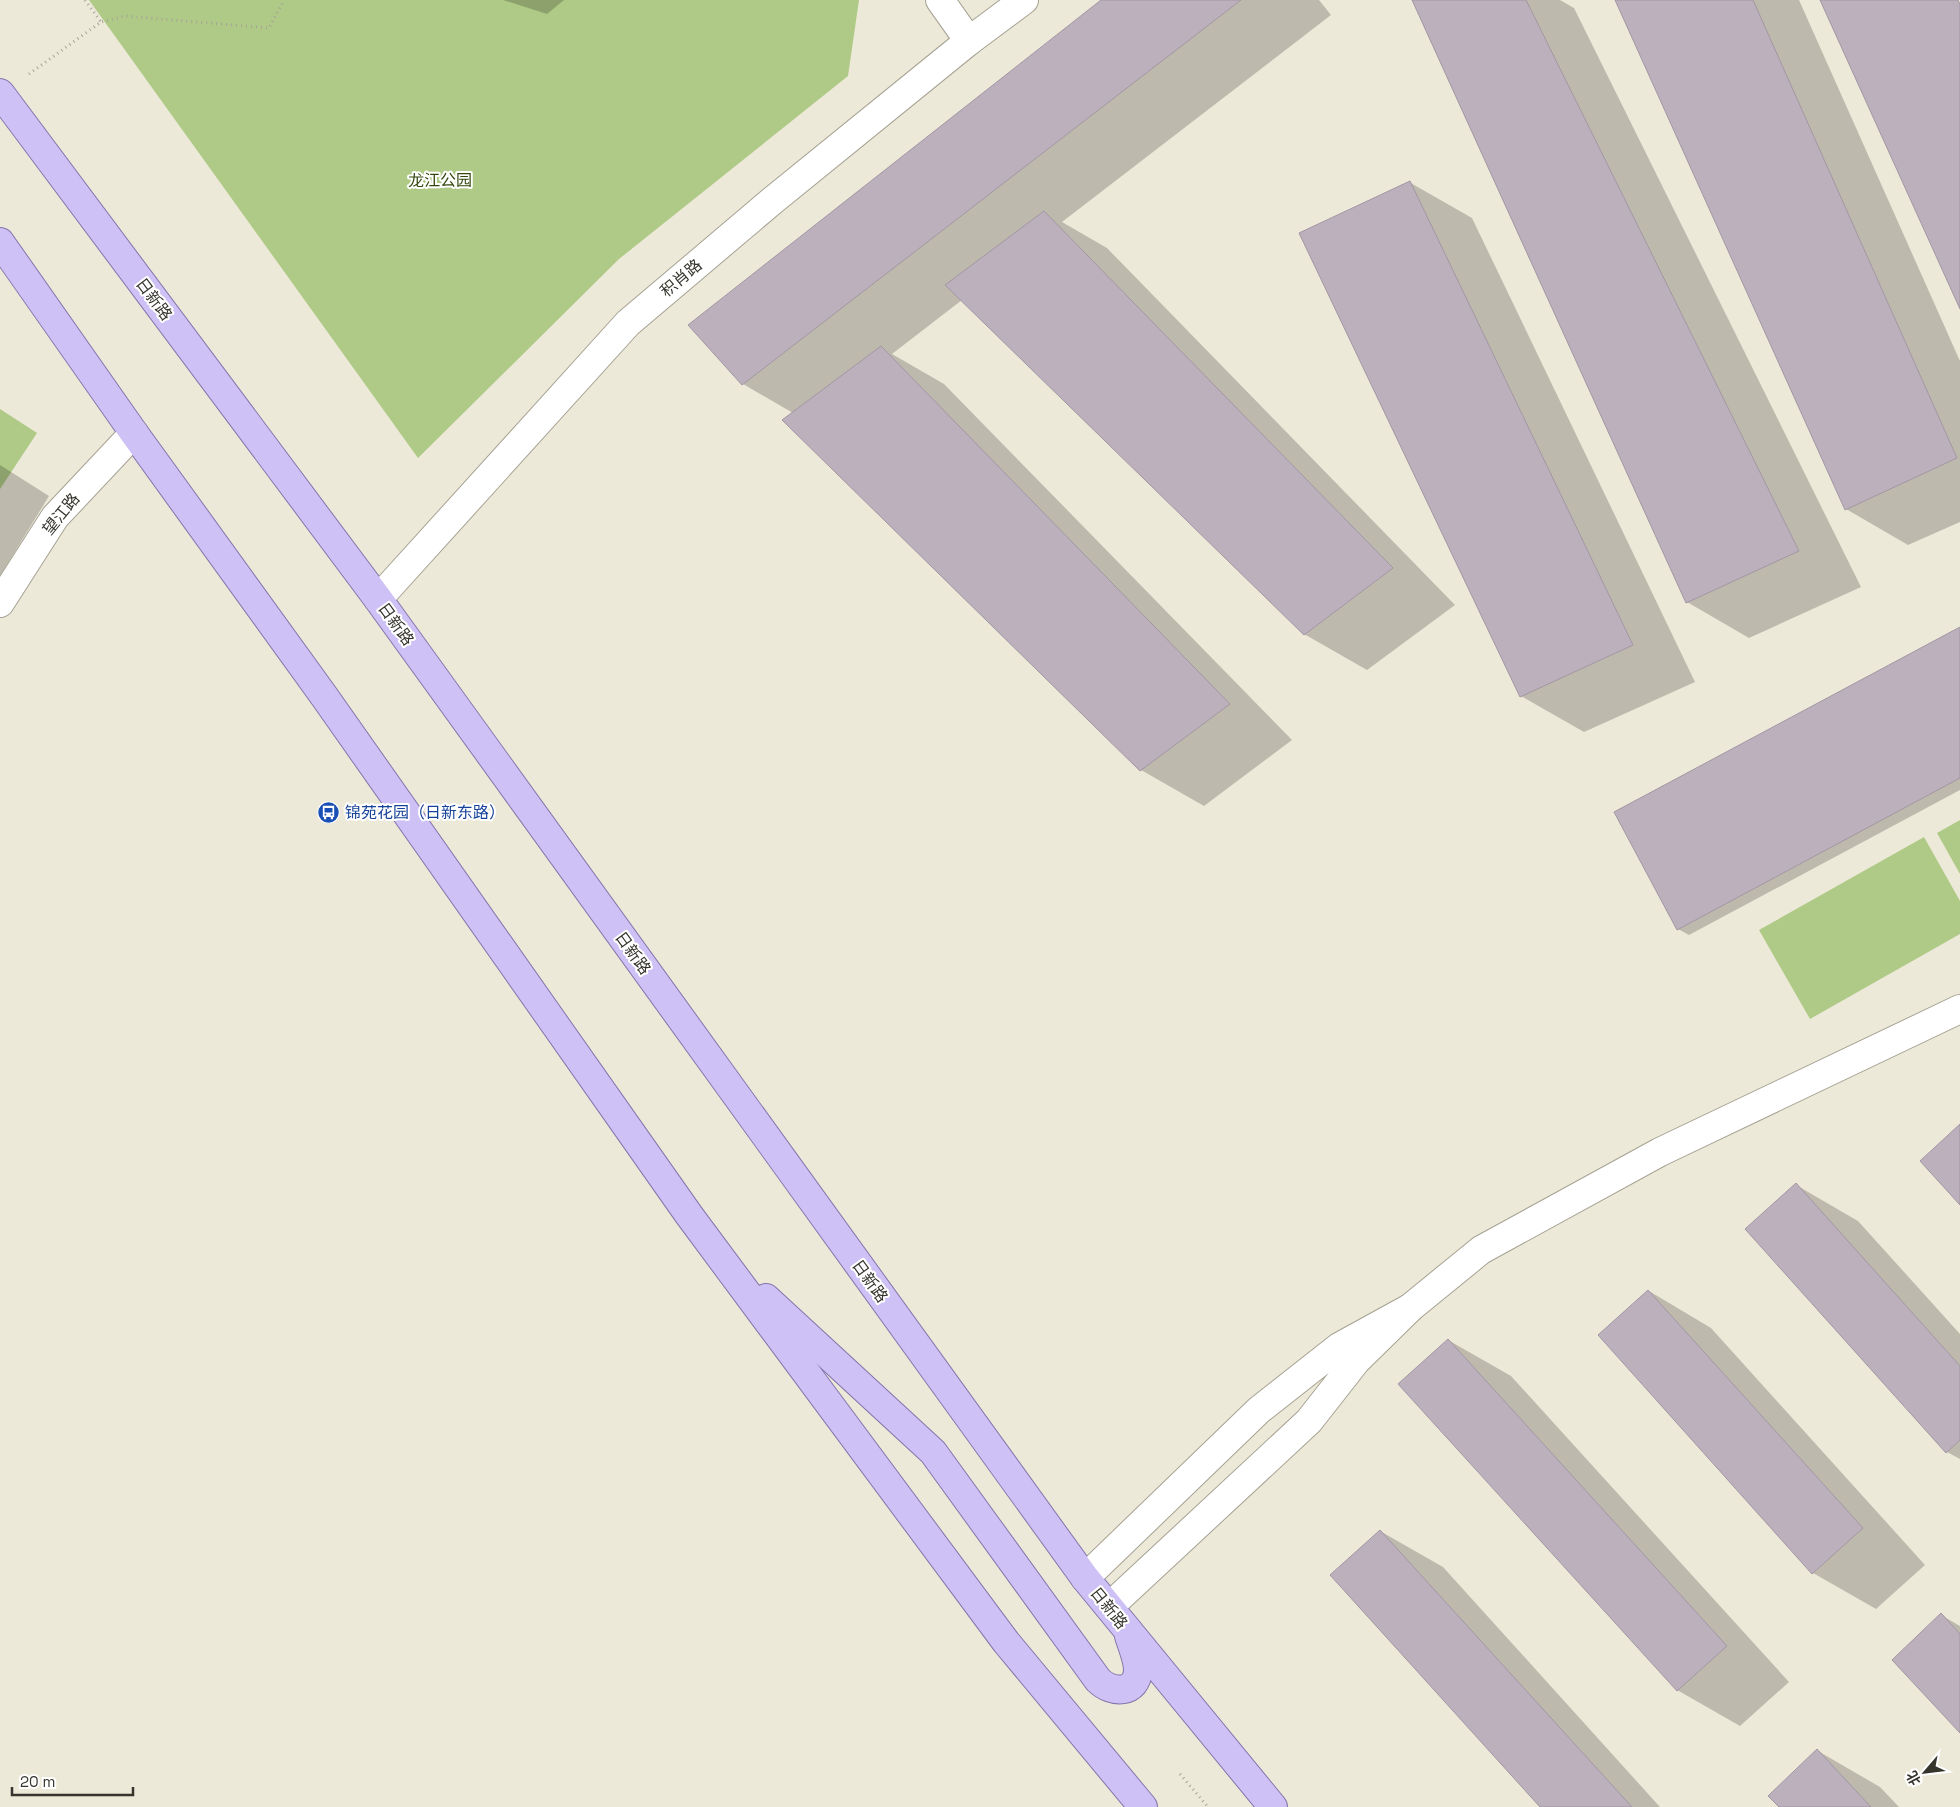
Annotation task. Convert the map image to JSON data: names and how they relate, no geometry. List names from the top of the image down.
{
  "streets": {
    "main road": ["日新路"],
    "street": ["积肖路", "望江路"]
  },
  "crossings": [
    ["积肖路", "日新路"]
  ],
  "parks": ["龙江公园"],
  "places": {
    "bus stop": ["锦苑花园（日新东路）"]
  },
  "scale_bar": "20 m",
  "north": "bottom left"
}
